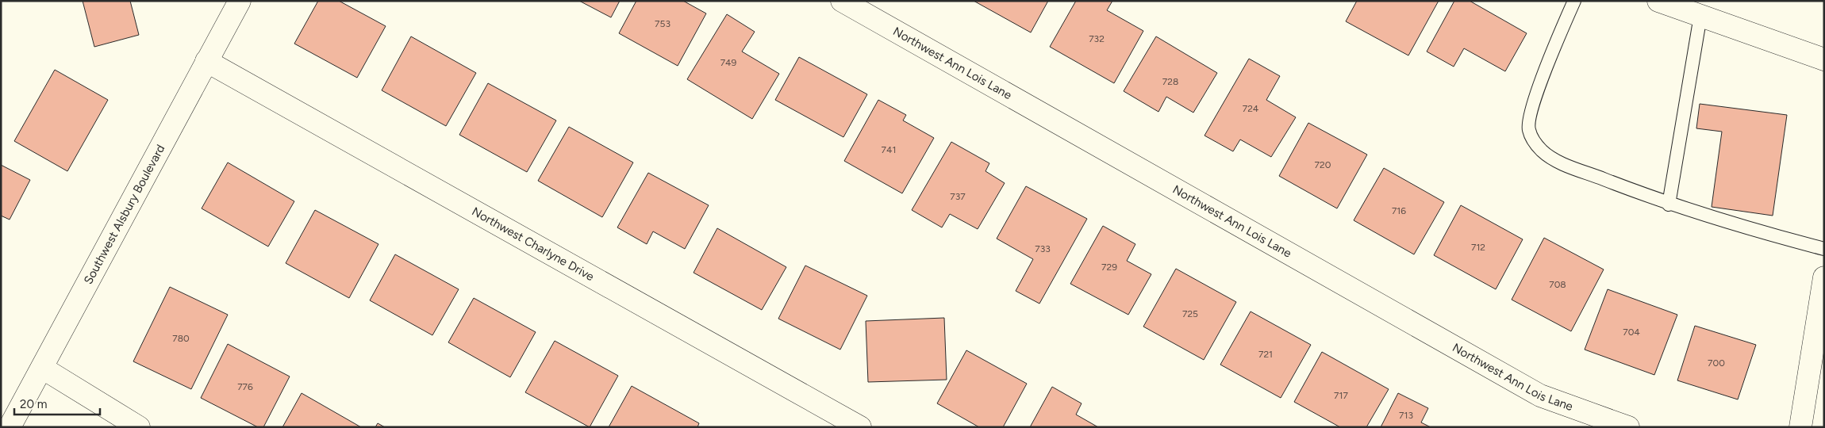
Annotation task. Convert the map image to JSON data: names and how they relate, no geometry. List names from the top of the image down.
{
  "streets": {
    "street": ["Northwest Ann Lois Lane", "Southwest Alsbury Boulevard", "Northwest Charlyne Drive"]
  },
  "crossings": [
    ["Southwest Alsbury Boulevard", "Northwest Charlyne Drive"]
  ],
  "house_numbers": [
    "753",
    "732",
    "749",
    "728",
    "724",
    "741",
    "720",
    "737",
    "716",
    "712",
    "733",
    "729",
    "708",
    "725",
    "704",
    "780",
    "721",
    "700",
    "776",
    "717",
    "713"
  ],
  "scale_bar": "20 m"
}
